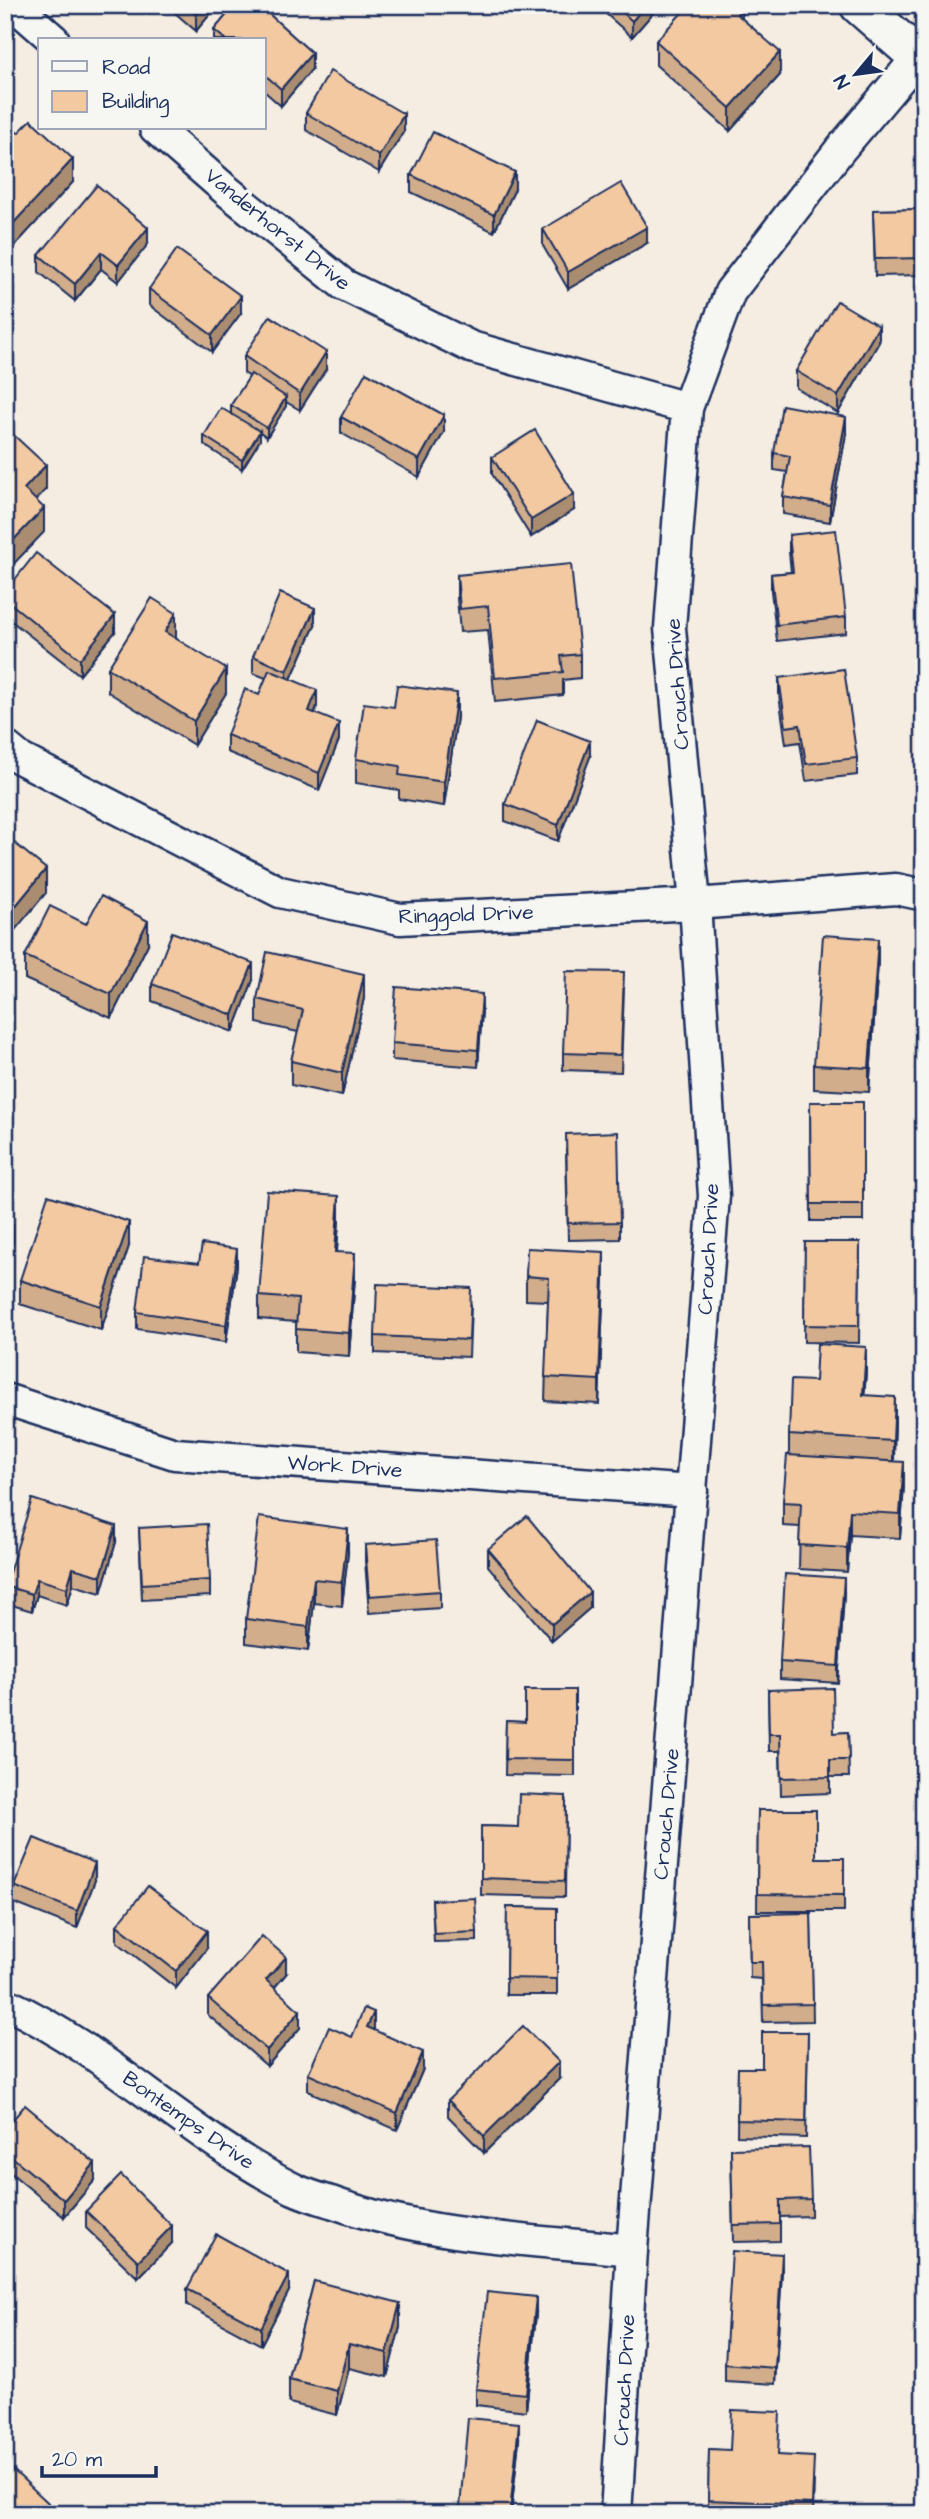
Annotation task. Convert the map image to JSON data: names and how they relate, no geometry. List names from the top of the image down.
{
  "streets": {
    "street": [
      "Vanderhorst Drive",
      "Crouch Drive",
      "Ringgold Drive",
      "Work Drive",
      "Bontemps Drive"
    ]
  },
  "crossings": [
    ["Vanderhorst Drive", "Crouch Drive"],
    ["Crouch Drive", "Ringgold Drive"],
    ["Crouch Drive", "Work Drive"],
    ["Crouch Drive", "Bontemps Drive"]
  ],
  "legend": ["Road", "Building"],
  "scale_bar": "20 m",
  "north": "bottom left"
}
